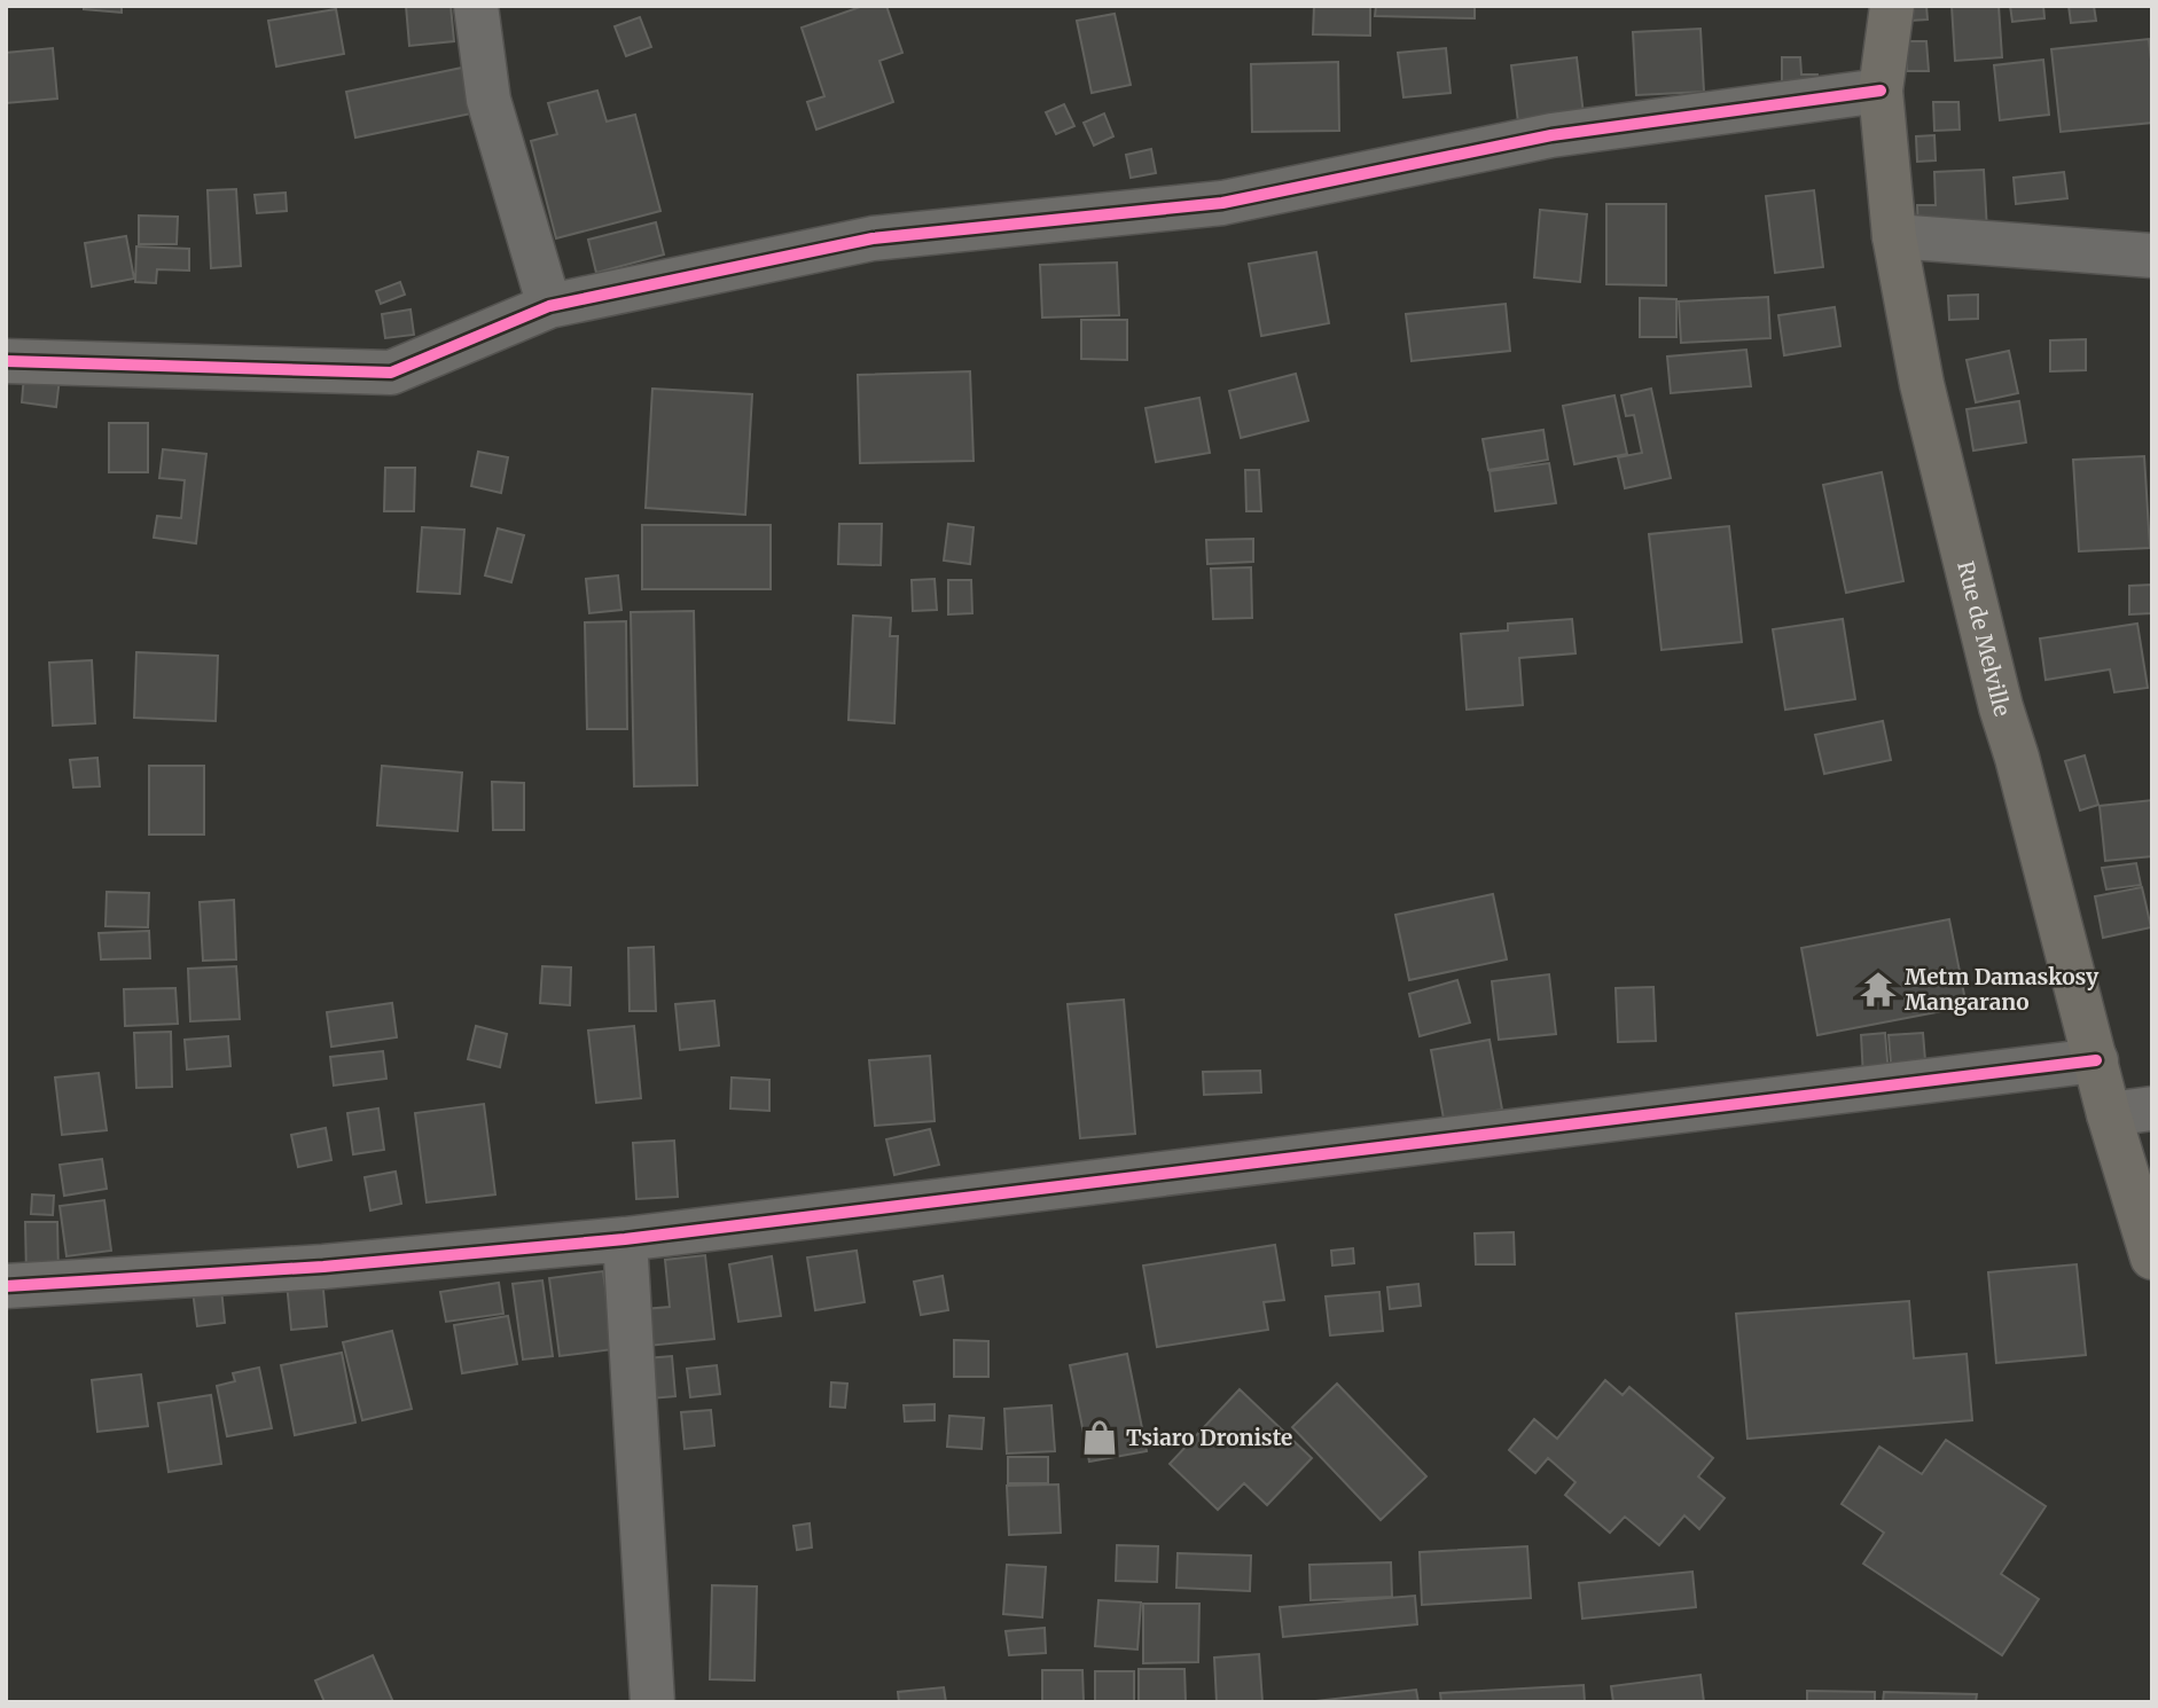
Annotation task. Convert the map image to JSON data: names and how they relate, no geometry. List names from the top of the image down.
{
  "streets": {
    "main road": ["Rue de Melville"]
  },
  "places": {
    "temple": ["Metm Damaskosy Mangarano"],
    "shop": ["Tsiaro Droniste"]
  }
}
